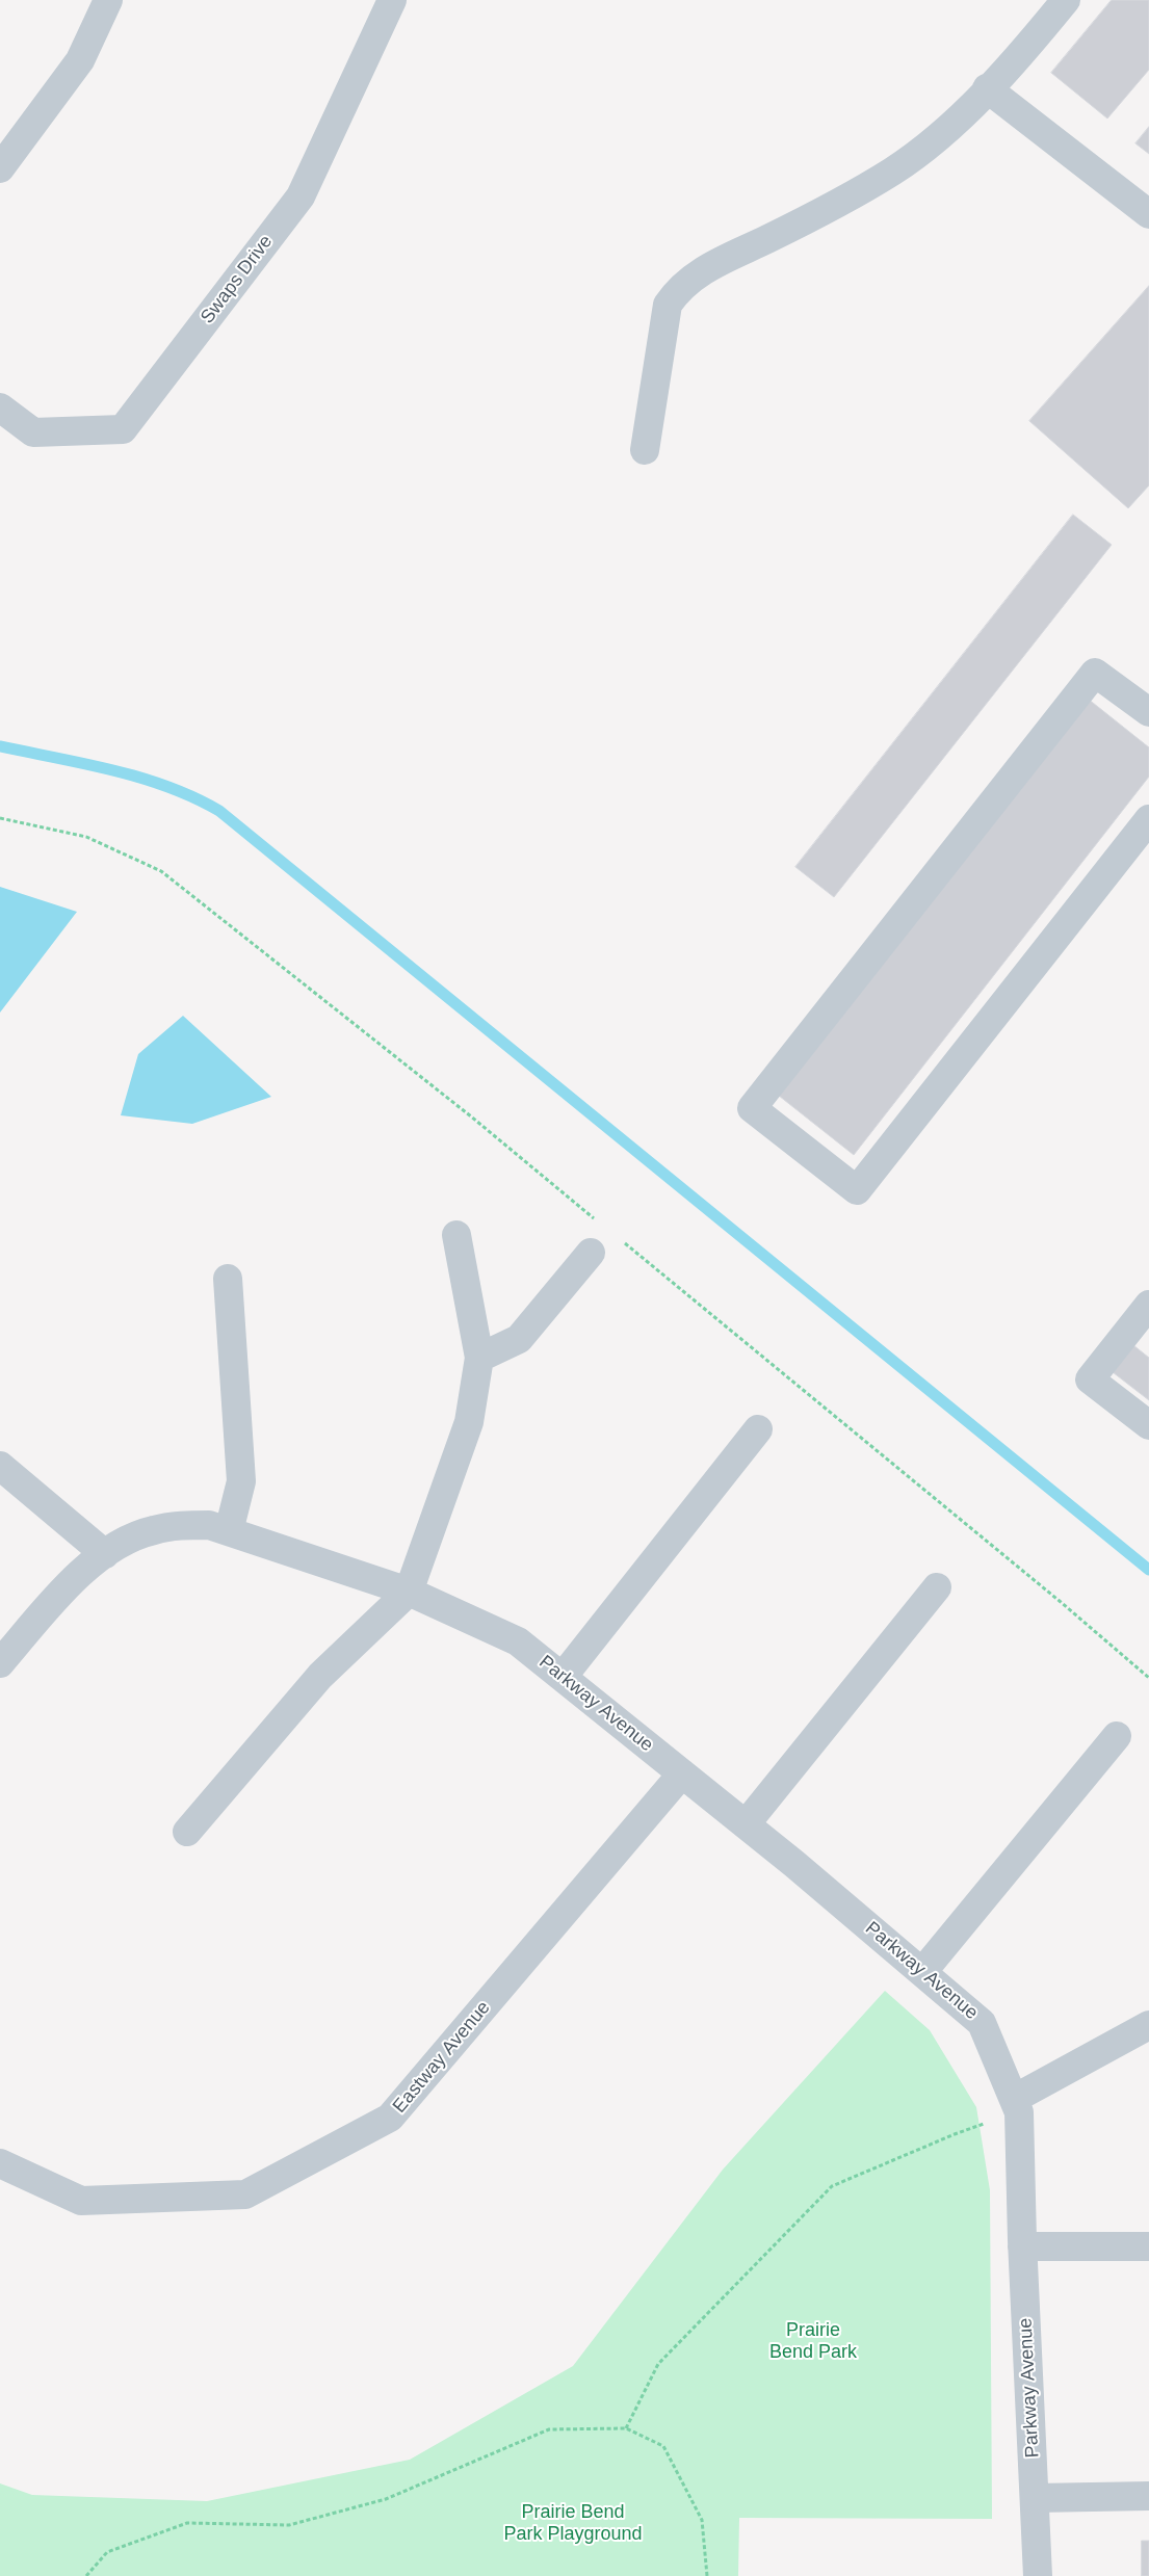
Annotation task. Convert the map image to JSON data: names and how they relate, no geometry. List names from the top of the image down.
{
  "streets": {
    "street": ["Swaps Drive", "Parkway Avenue", "Eastway Avenue"]
  },
  "crossings": [
    ["Parkway Avenue", "Eastway Avenue"]
  ],
  "parks": ["Prairie Bend Park", "Prairie Bend Park Playground"]
}
